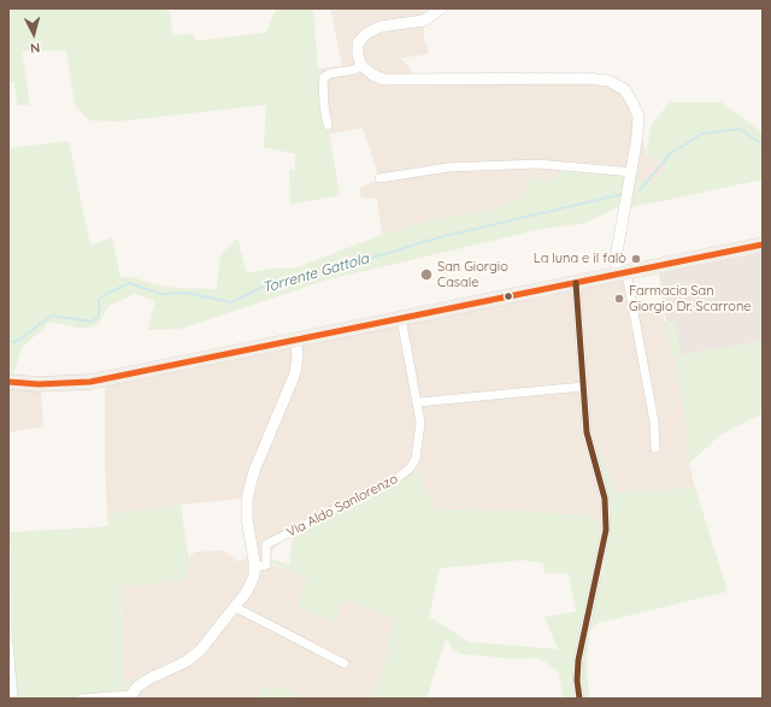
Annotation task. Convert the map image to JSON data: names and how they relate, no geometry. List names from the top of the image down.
{
  "streets": {
    "street": ["Via Aldo Sanlorenzo"]
  },
  "water": ["Torrente Gattola"],
  "places": ["La luna e il falò", "San Giorgio Casale", "Farmacia San Giorgio Dr. Scarrone"],
  "north": "bottom"
}
